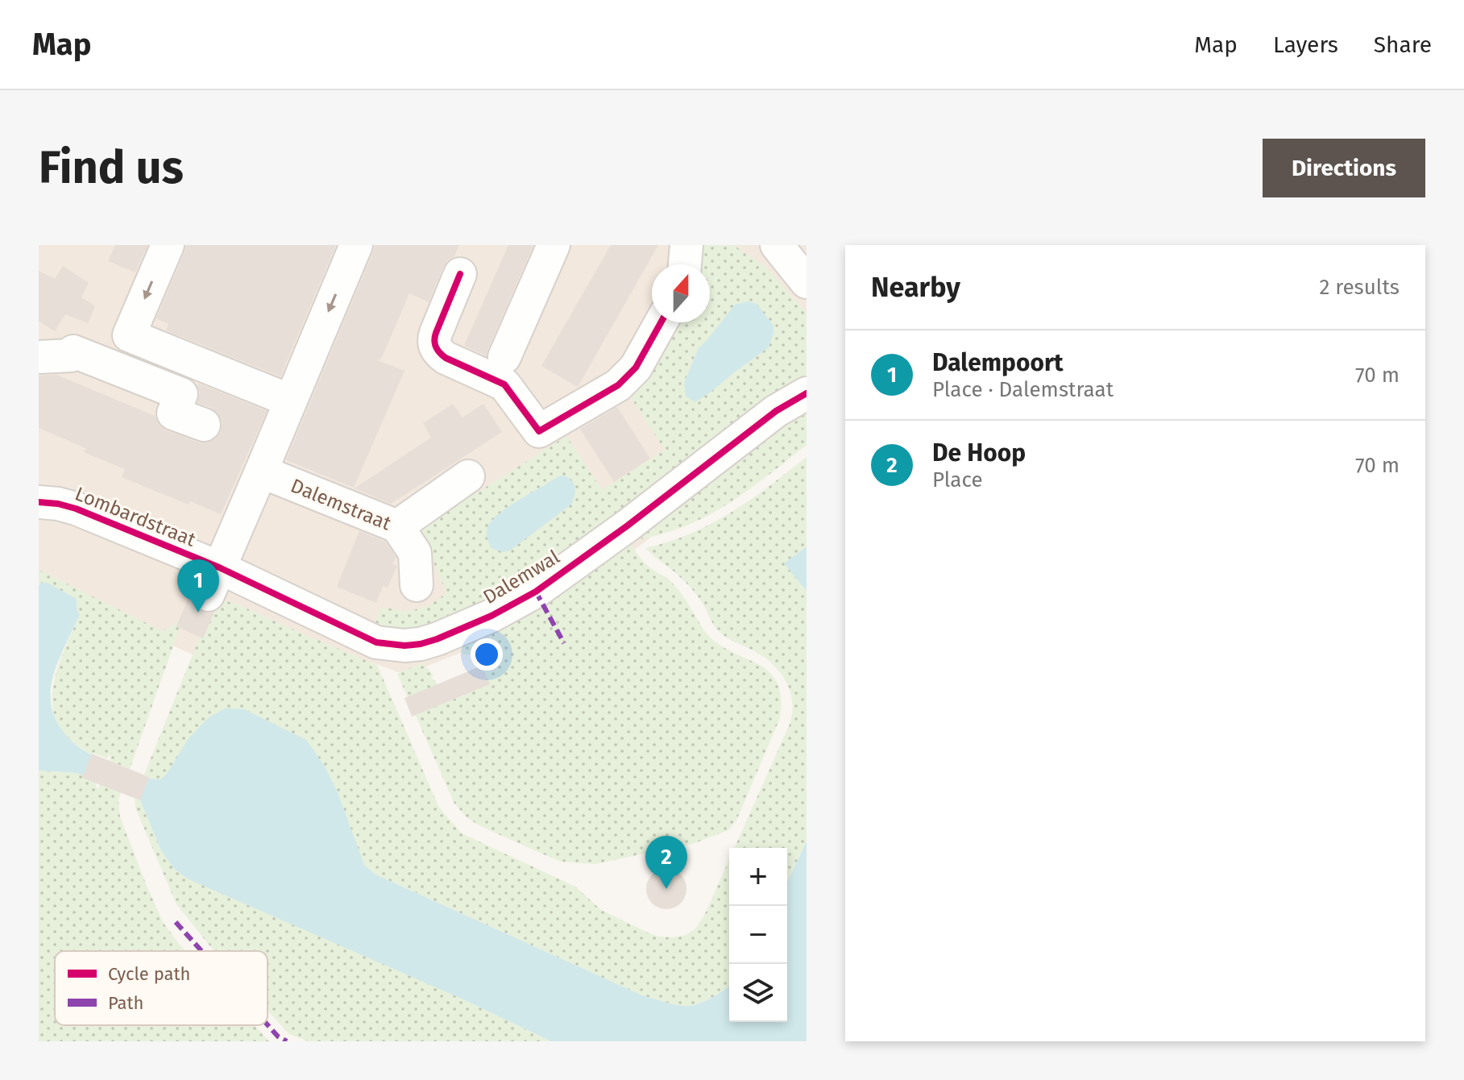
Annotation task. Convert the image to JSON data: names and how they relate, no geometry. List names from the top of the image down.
{
  "streets": {
    "street": ["Dalemstraat", "Lombardstraat", "Dalemwal"]
  },
  "crossings": [
    ["Lombardstraat", "Dalemwal"]
  ],
  "legend": ["Cycle path", "Path"],
  "north": "top",
  "page": {
    "header": "Map",
    "nav": ["Map", "Layers", "Share"],
    "buttons": "Directions",
    "title": "Find us",
    "heading": ["Nearby", "2 results"],
    "list": [
      {
        "mark": "1",
        "name": "Dalempoort",
        "note": "Place · Dalemstraat",
        "value": "70 m"
      },
      {
        "mark": "2",
        "name": "De Hoop",
        "note": "Place",
        "value": "70 m"
      }
    ],
    "pins": ["1", "2"],
    "map_buttons": ["+", "−"]
  }
}
